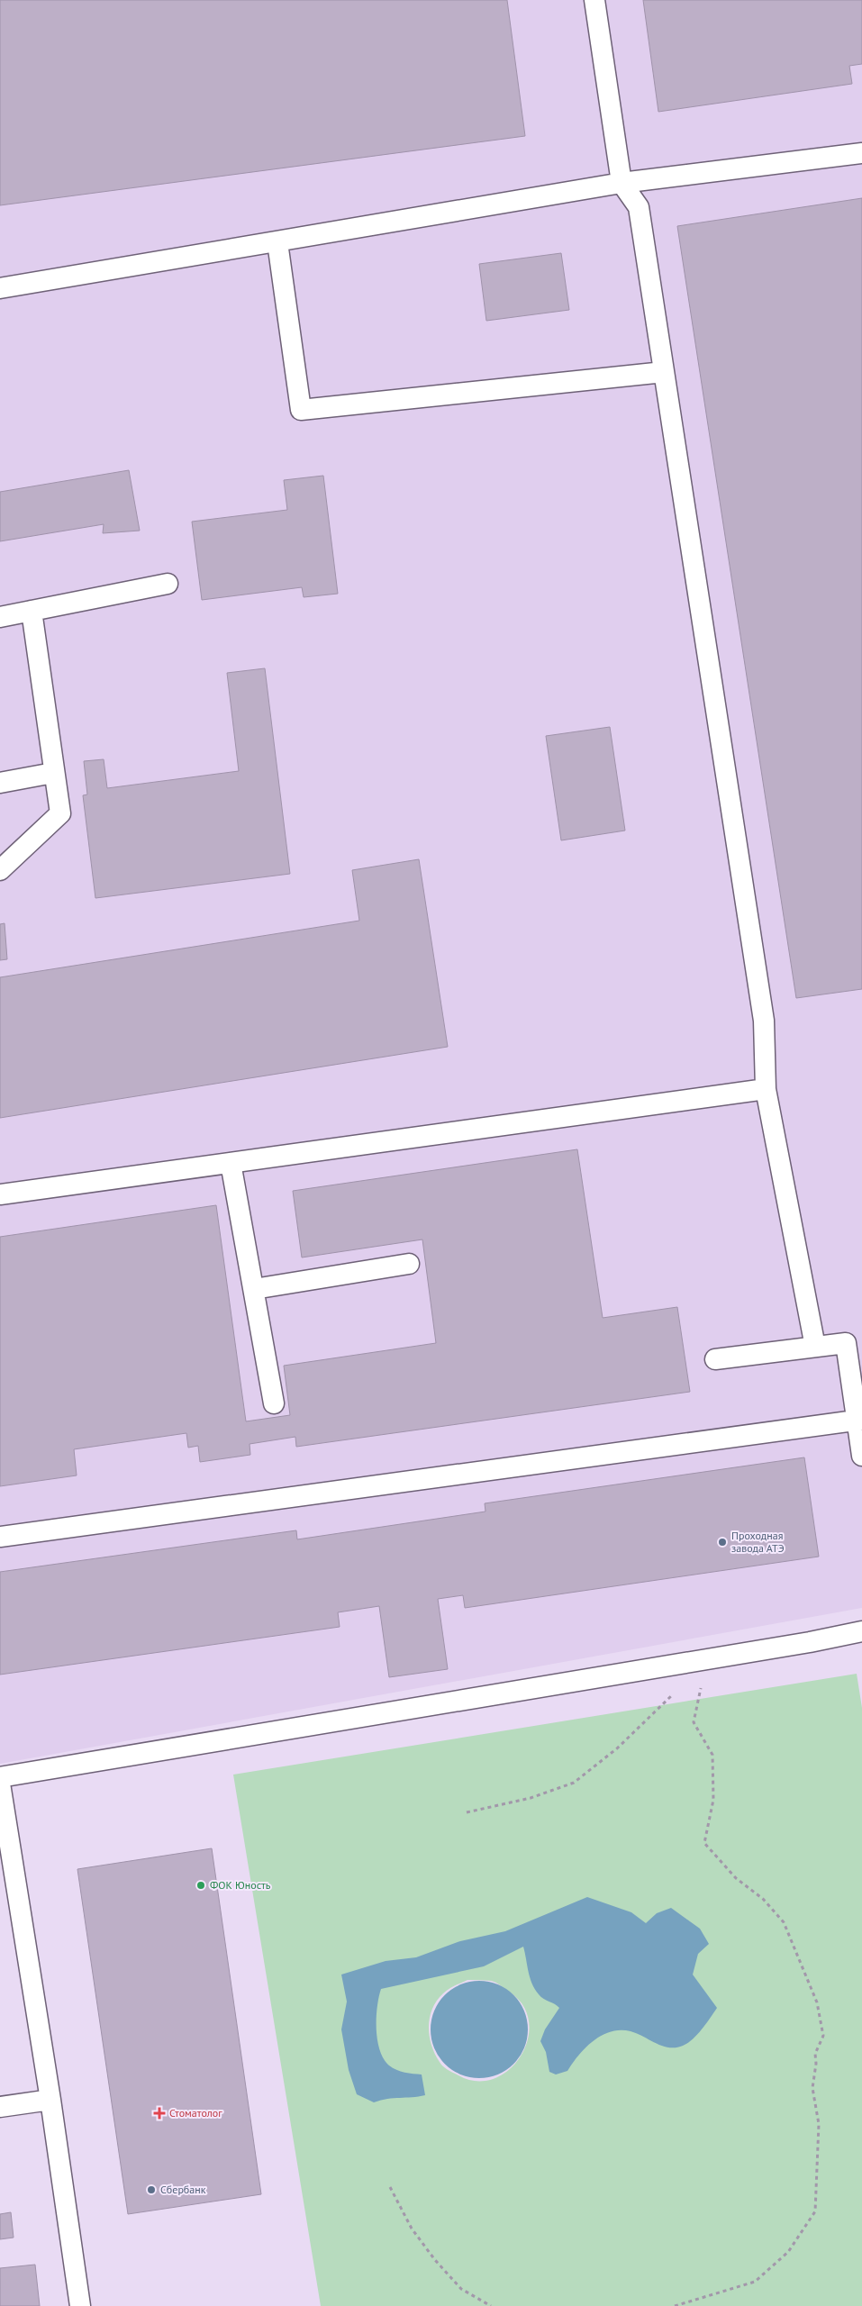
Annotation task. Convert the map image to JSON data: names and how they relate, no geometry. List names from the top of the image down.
{
  "places": {
    "other": ["Проходная завода АТЭ", "ФОК Юность", "Сбербанк"],
    "health": ["Стоматолог"]
  }
}
